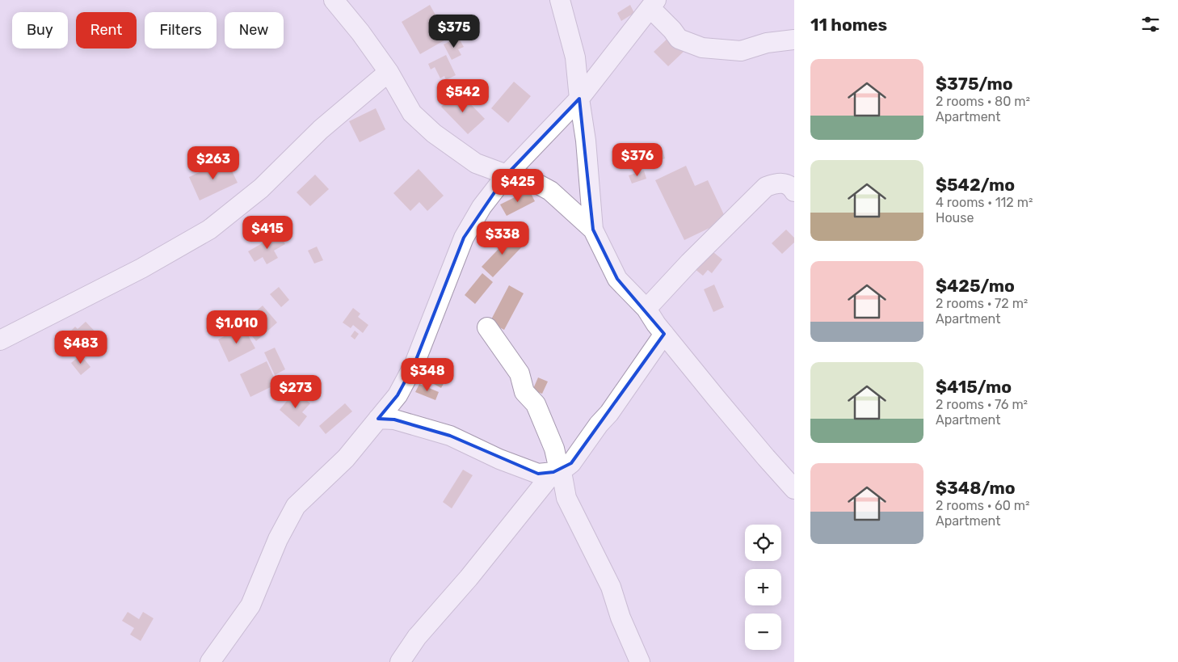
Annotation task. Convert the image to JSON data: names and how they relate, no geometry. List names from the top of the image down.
{
  "page": {
    "heading": "11 homes",
    "chip": [
      "Buy",
      "Rent",
      "Filters",
      "New"
    ],
    "price": [
      "$375",
      "$542",
      "$376",
      "$263",
      "$425",
      "$415",
      "$338",
      "$1,010",
      "$483",
      "$348",
      "$273"
    ],
    "list": [
      {
        "name": "$375/mo",
        "note": "2 rooms · 80 m² · Apartment"
      },
      {
        "name": "$542/mo",
        "note": "4 rooms · 112 m² · House"
      },
      {
        "name": "$425/mo",
        "note": "2 rooms · 72 m² · Apartment"
      },
      {
        "name": "$415/mo",
        "note": "2 rooms · 76 m² · Apartment"
      },
      {
        "name": "$348/mo",
        "note": "2 rooms · 60 m² · Apartment"
      }
    ],
    "map_buttons": ["+", "−"]
  }
}
